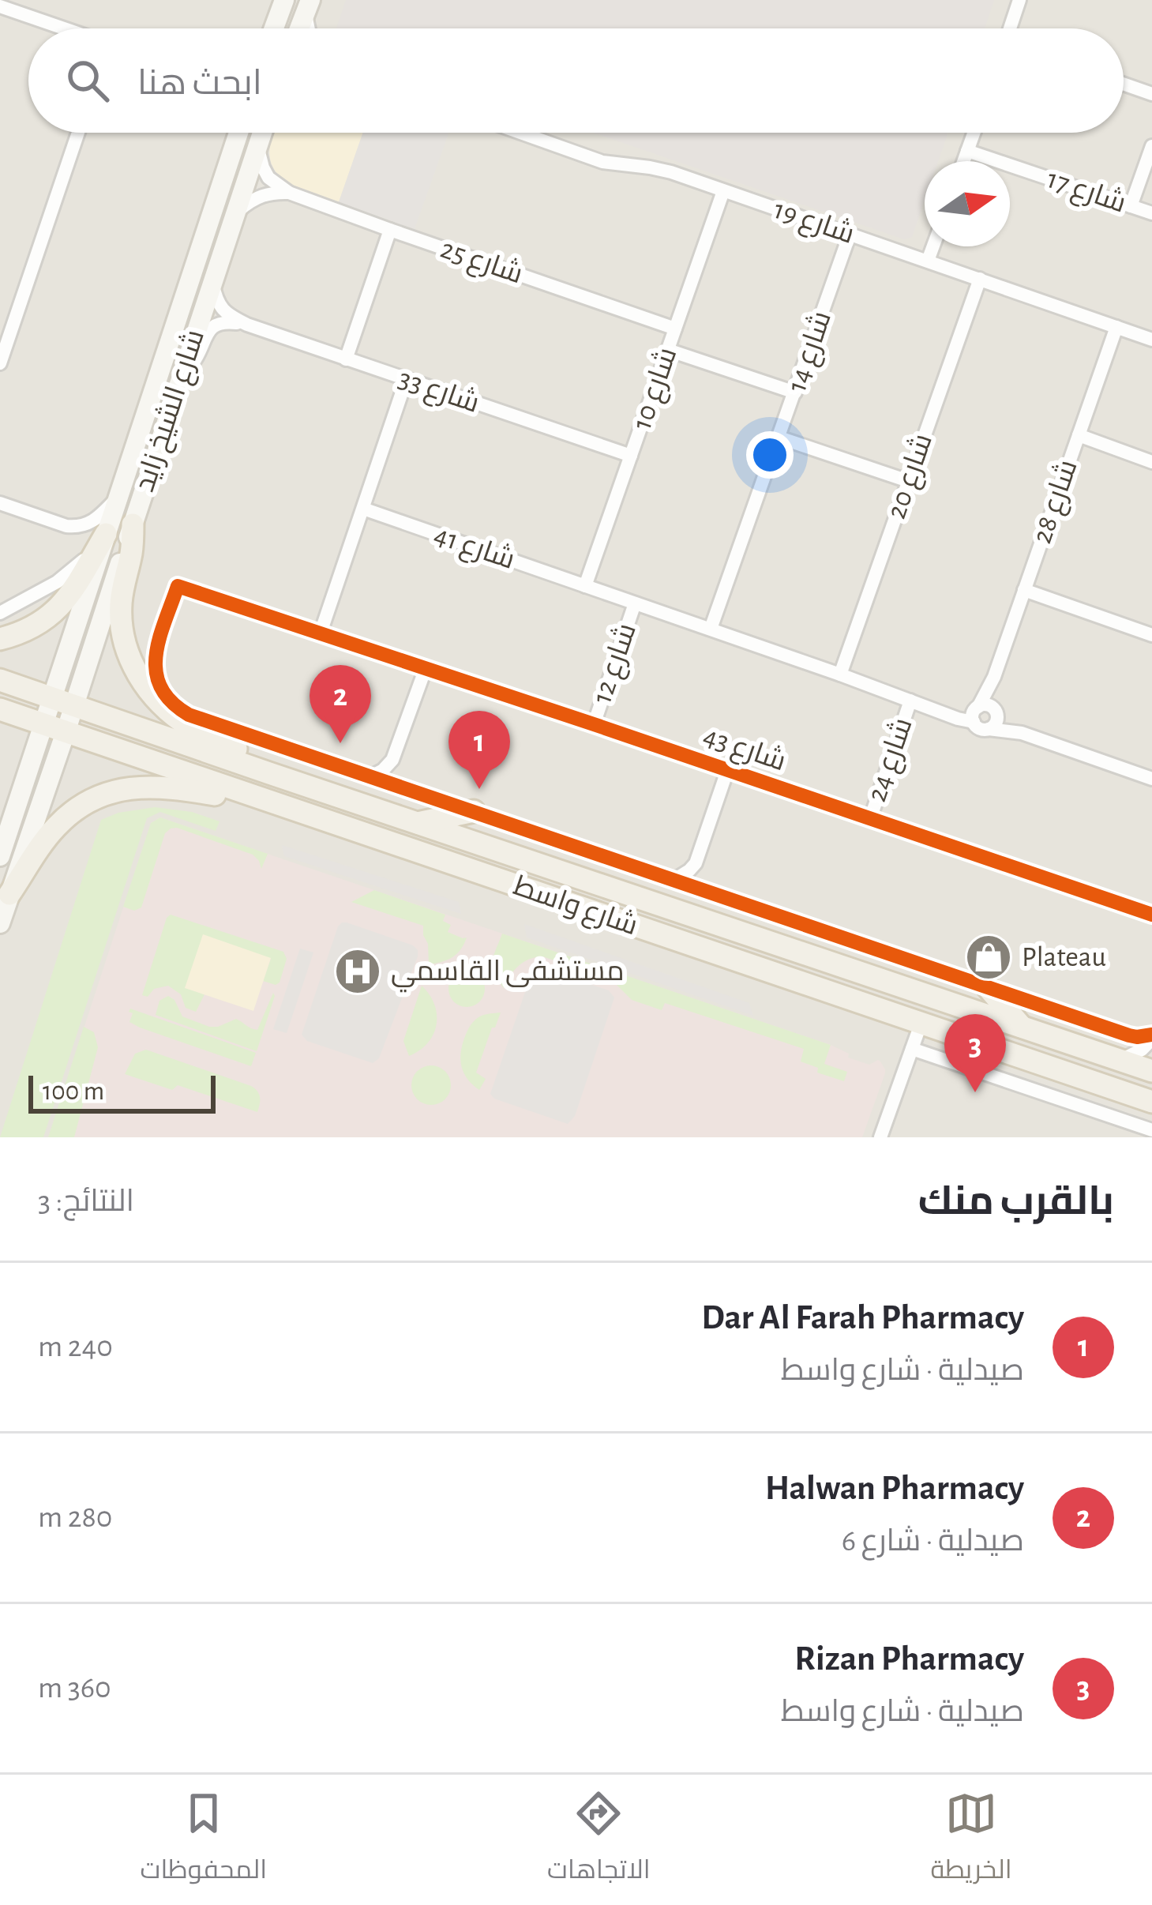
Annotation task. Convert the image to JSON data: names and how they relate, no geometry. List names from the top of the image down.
{
  "streets": {
    "main road": ["شارع الشيخ زايد", "شارع واسط"],
    "street": [
      "شارع 17",
      "شارع 19",
      "شارع 25",
      "شارع 14",
      "شارع 10",
      "شارع 33",
      "شارع 20",
      "شارع 28",
      "شارع 41",
      "شارع 12",
      "شارع 43",
      "شارع 24"
    ]
  },
  "crossings": [
    ["شارع 19", "شارع 14"],
    ["شارع 19", "شارع 10"],
    ["شارع 19", "شارع 20"],
    ["شارع 19", "شارع 28"],
    ["شارع 25", "شارع 10"],
    ["شارع 14", "شارع 41"],
    ["شارع 10", "شارع 33"],
    ["شارع 10", "شارع 41"],
    ["شارع 33", "شارع الشيخ زايد"],
    ["شارع الشيخ زايد", "شارع واسط"],
    ["شارع 20", "شارع 41"],
    ["شارع 28", "شارع 41"],
    ["شارع 41", "شارع 12"],
    ["شارع 41", "شارع 24"],
    ["شارع 12", "شارع 43"],
    ["شارع 43", "شارع 24"]
  ],
  "places": {
    "shop": ["Plateau"],
    "hospital": ["مستشفى القاسمي"]
  },
  "scale_bar": "100 m",
  "north": "right",
  "page": {
    "search": "ابحث هنا",
    "pins": ["2", "1", "3"],
    "scale": "100 m",
    "heading": ["بالقرب منك", "النتائج: 3"],
    "list": [
      {
        "mark": "1",
        "name": "Dar Al Farah Pharmacy",
        "note": "صيدلية · شارع واسط",
        "value": "240 m"
      },
      {
        "mark": "2",
        "name": "Halwan Pharmacy",
        "note": "صيدلية · شارع 6",
        "value": "280 m"
      },
      {
        "mark": "3",
        "name": "Rizan Pharmacy",
        "note": "صيدلية · شارع واسط",
        "value": "360 m"
      }
    ],
    "nav": ["الخريطة", "الاتجاهات", "المحفوظات"]
  }
}
